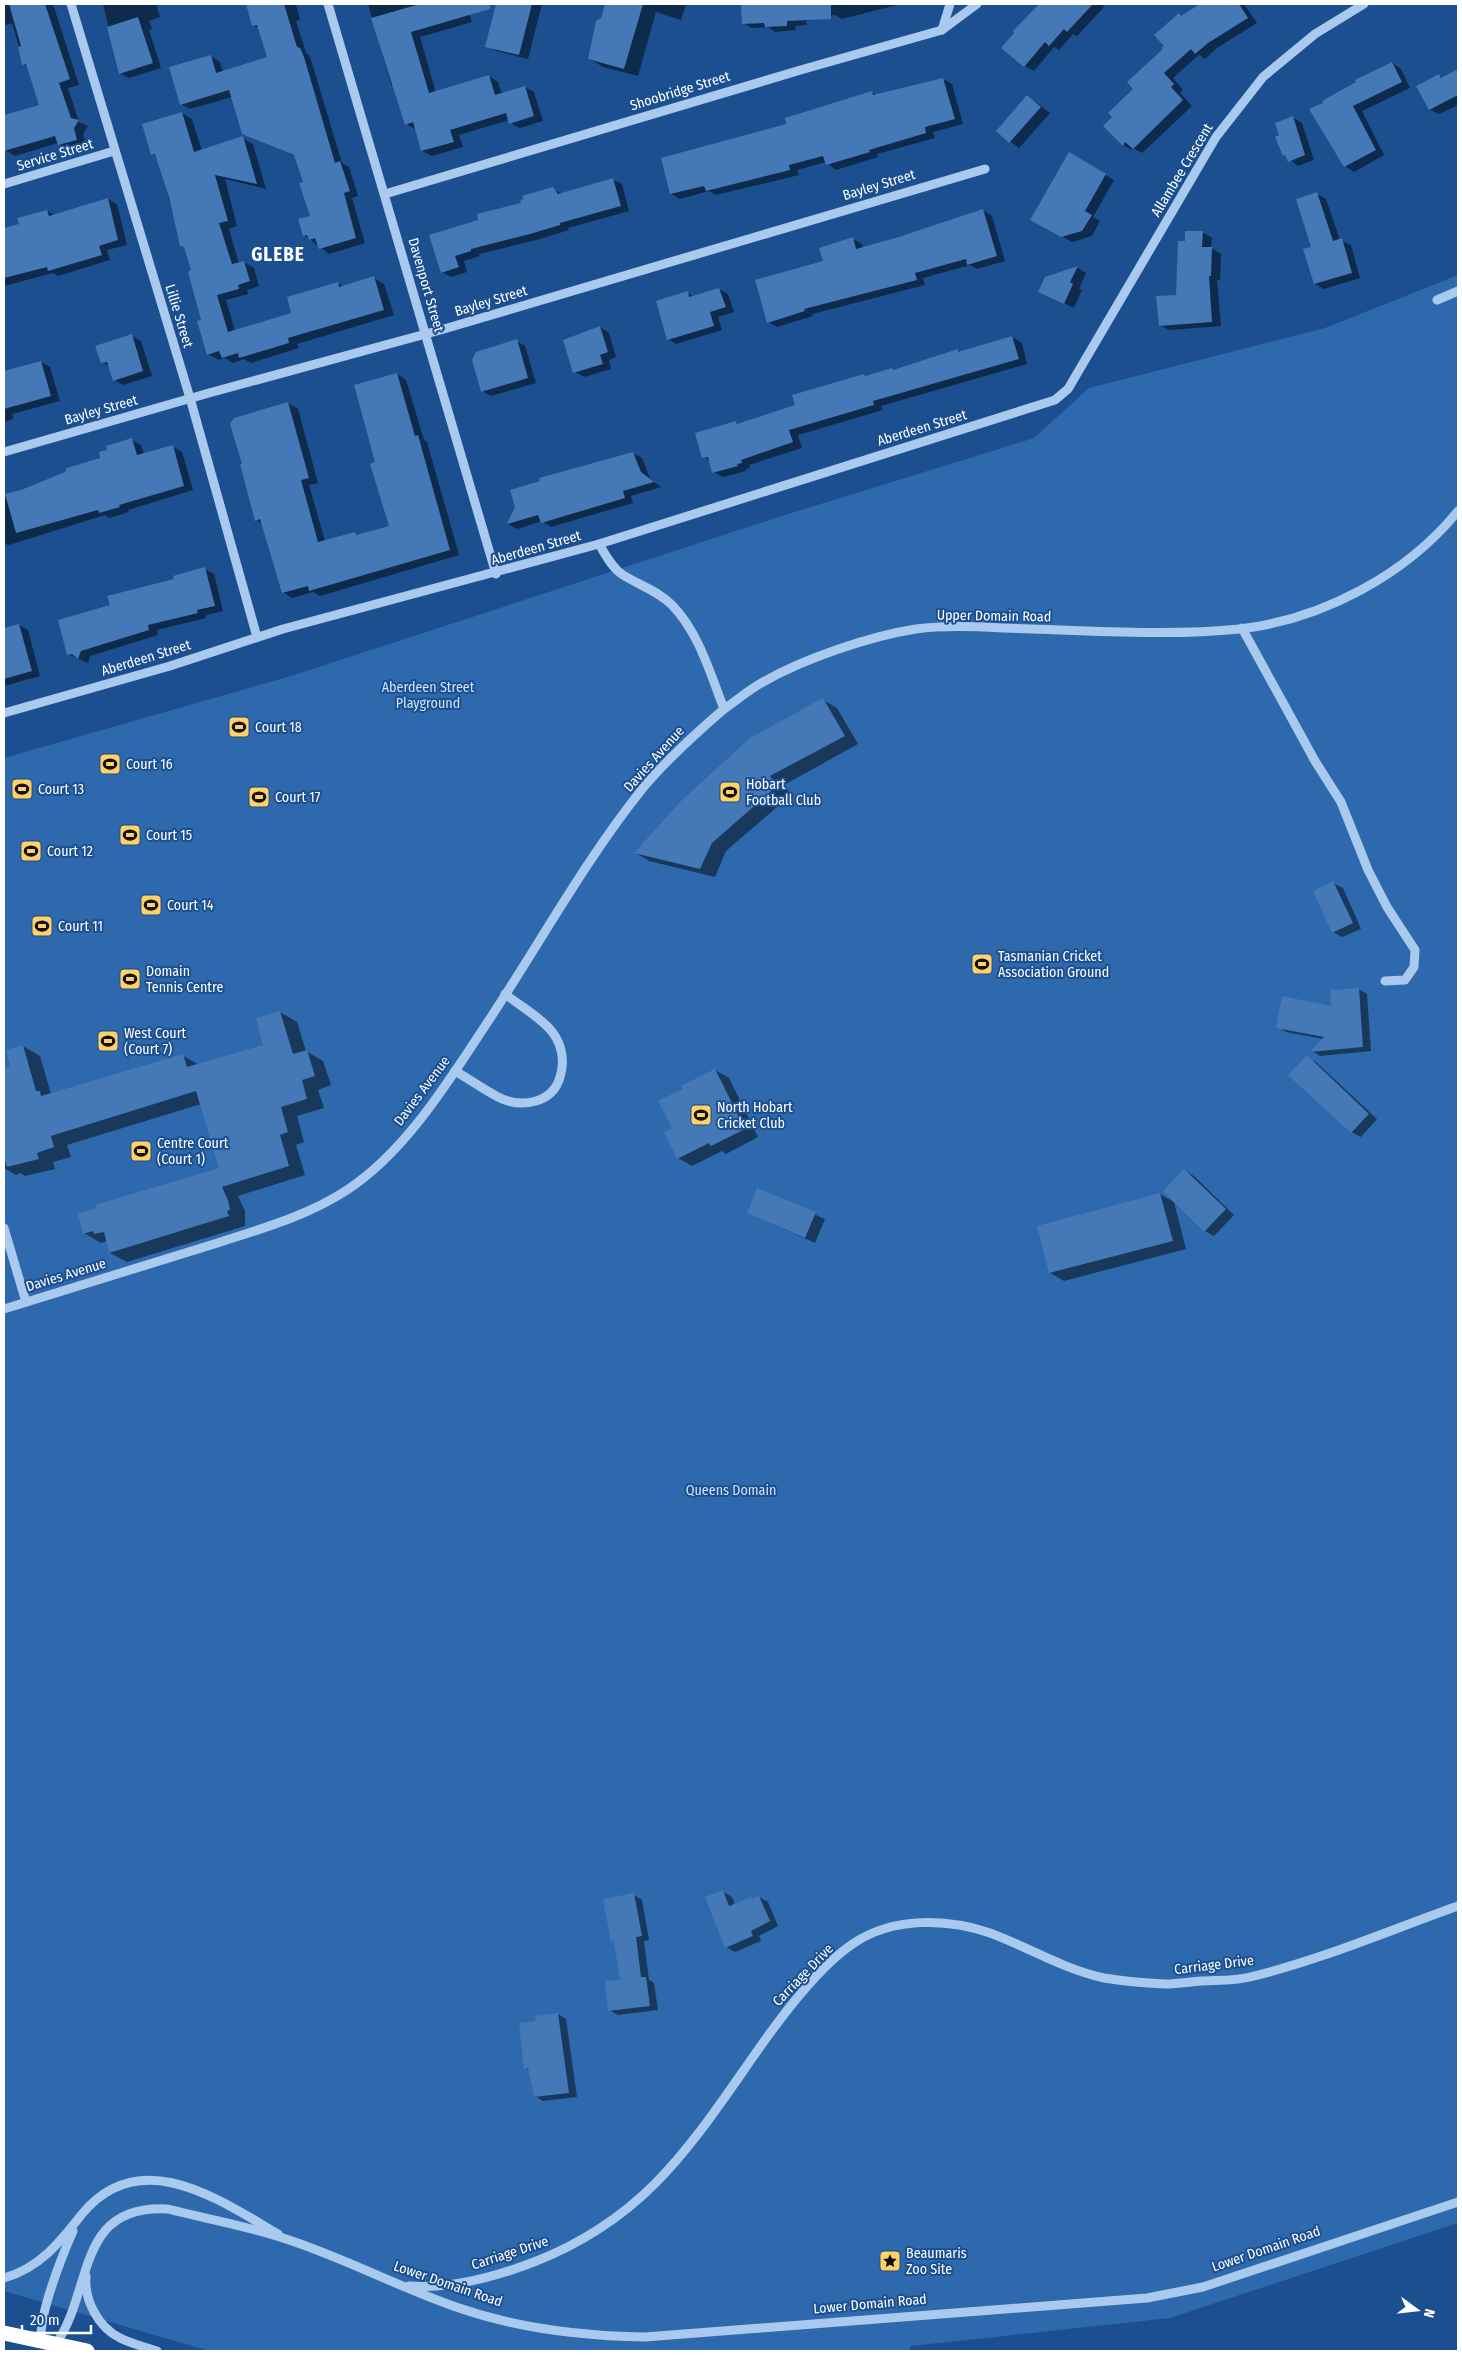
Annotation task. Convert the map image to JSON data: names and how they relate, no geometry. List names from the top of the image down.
{
  "streets": {
    "street": [
      "Shoobridge Street",
      "Service Street",
      "Allambee Crescent",
      "Bayley Street",
      "Davenport Street",
      "Lillie Street",
      "Aberdeen Street",
      "Upper Domain Road",
      "Davies Avenue",
      "Carriage Drive",
      "Lower Domain Road"
    ]
  },
  "crossings": [
    ["Shoobridge Street", "Davenport Street"],
    ["Service Street", "Lillie Street"],
    ["Allambee Crescent", "Aberdeen Street"],
    ["Bayley Street", "Davenport Street"],
    ["Bayley Street", "Lillie Street"],
    ["Davenport Street", "Aberdeen Street"],
    ["Lillie Street", "Aberdeen Street"],
    ["Upper Domain Road", "Davies Avenue"],
    ["Carriage Drive", "Lower Domain Road"]
  ],
  "districts": ["GLEBE"],
  "parks": ["Aberdeen Street Playground", "Queens Domain"],
  "places": {
    "sports": [
      "Court 18",
      "Court 16",
      "Court 13",
      "Hobart Football Club",
      "Court 17",
      "Court 15",
      "Court 12",
      "Court 14",
      "Court 11",
      "Tasmanian Cricket Association Ground",
      "Domain Tennis Centre",
      "West Court (Court 7)",
      "North Hobart Cricket Club",
      "Centre Court (Court 1)"
    ],
    "place": ["Beaumaris Zoo Site"]
  },
  "scale_bar": "20 m",
  "north": "right"
}
